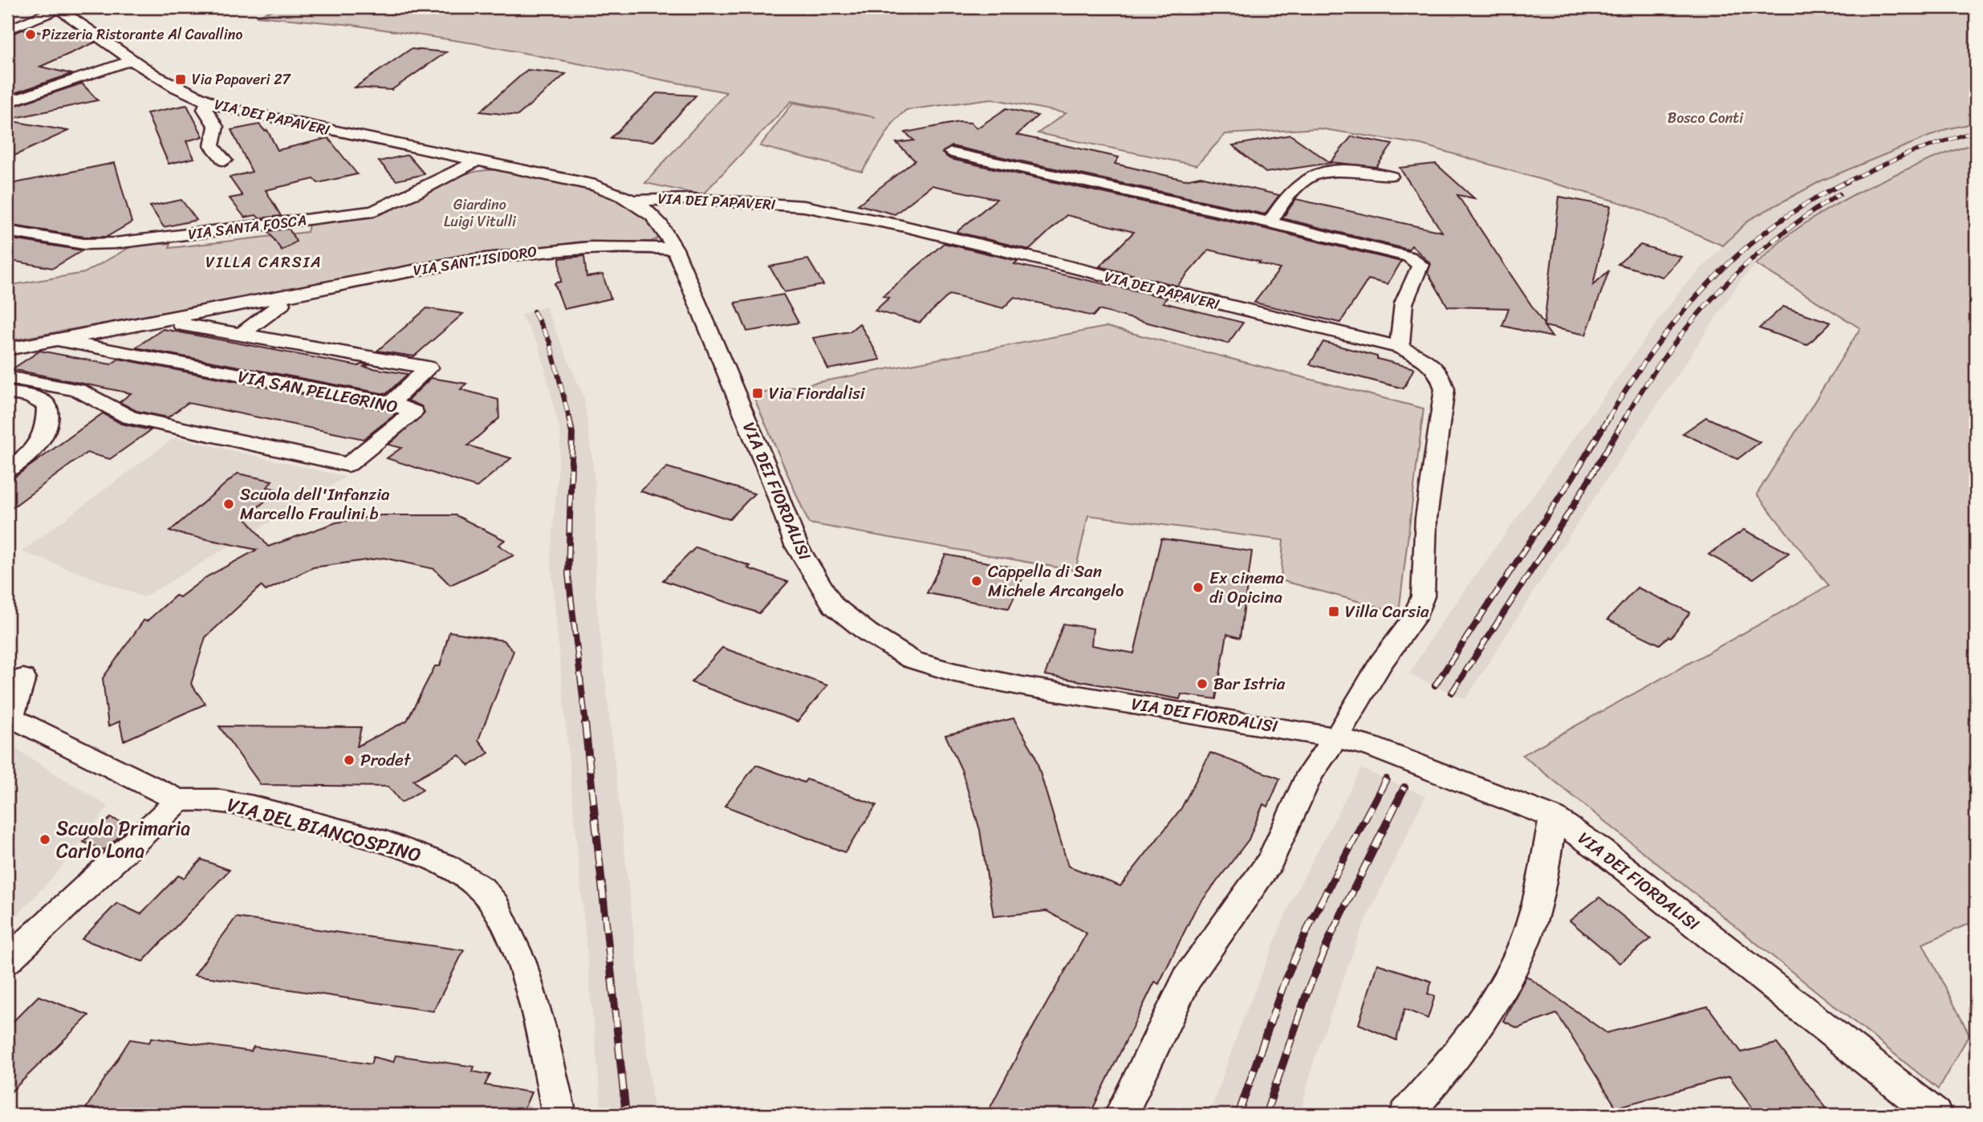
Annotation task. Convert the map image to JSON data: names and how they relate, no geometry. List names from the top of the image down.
{
  "streets": {
    "street": [
      "VIA DEI PAPAVERI",
      "VIA SANTA FOSCA",
      "VIA SANT'ISIDORO",
      "VIA SAN PELLEGRINO",
      "VIA DEI FIORDALISI",
      "VIA DEL BIANCOSPINO"
    ]
  },
  "crossings": [
    ["VIA DEI PAPAVERI", "VIA SANTA FOSCA"],
    ["VIA DEI PAPAVERI", "VIA DEI FIORDALISI"],
    ["VIA SANT'ISIDORO", "VIA SAN PELLEGRINO"],
    ["VIA SANT'ISIDORO", "VIA DEI FIORDALISI"]
  ],
  "districts": ["VILLA CARSIA"],
  "parks": ["Bosco Conti", "Giardino Luigi Vitulli"],
  "places": {
    "other": [
      "Pizzeria Ristorante Al Cavallino",
      "Scuola dell'Infanzia Marcello Fraulini b",
      "Cappella di San Michele Arcangelo",
      "Ex cinema di Opicina",
      "Bar Istria",
      "Prodet",
      "Scuola Primaria Carlo Lona"
    ],
    "transit": ["Via Papaveri 27", "Via Fiordalisi", "Villa Carsia"]
  }
}
